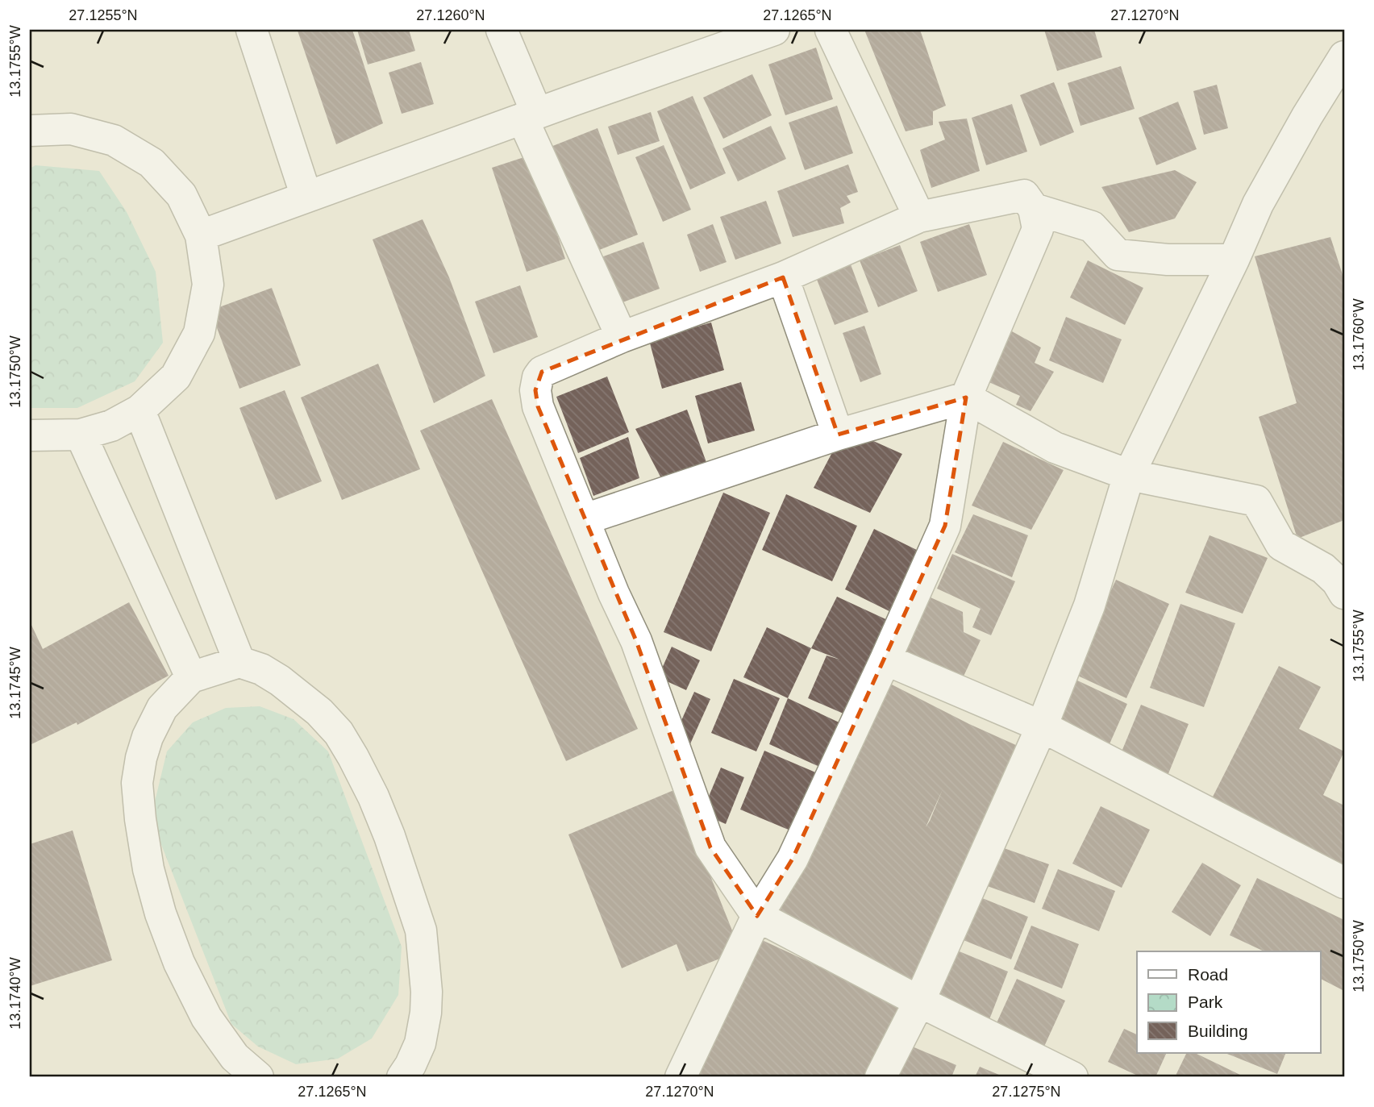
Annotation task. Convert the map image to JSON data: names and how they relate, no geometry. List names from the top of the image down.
{
  "legend": ["Road", "Park", "Building"],
  "coordinates": [
    "27.1255°N",
    "27.1260°N",
    "27.1265°N",
    "27.1270°N",
    "13.1755°W",
    "13.1760°W",
    "13.1750°W",
    "13.1745°W",
    "13.1740°W",
    "27.1275°N"
  ]
}
